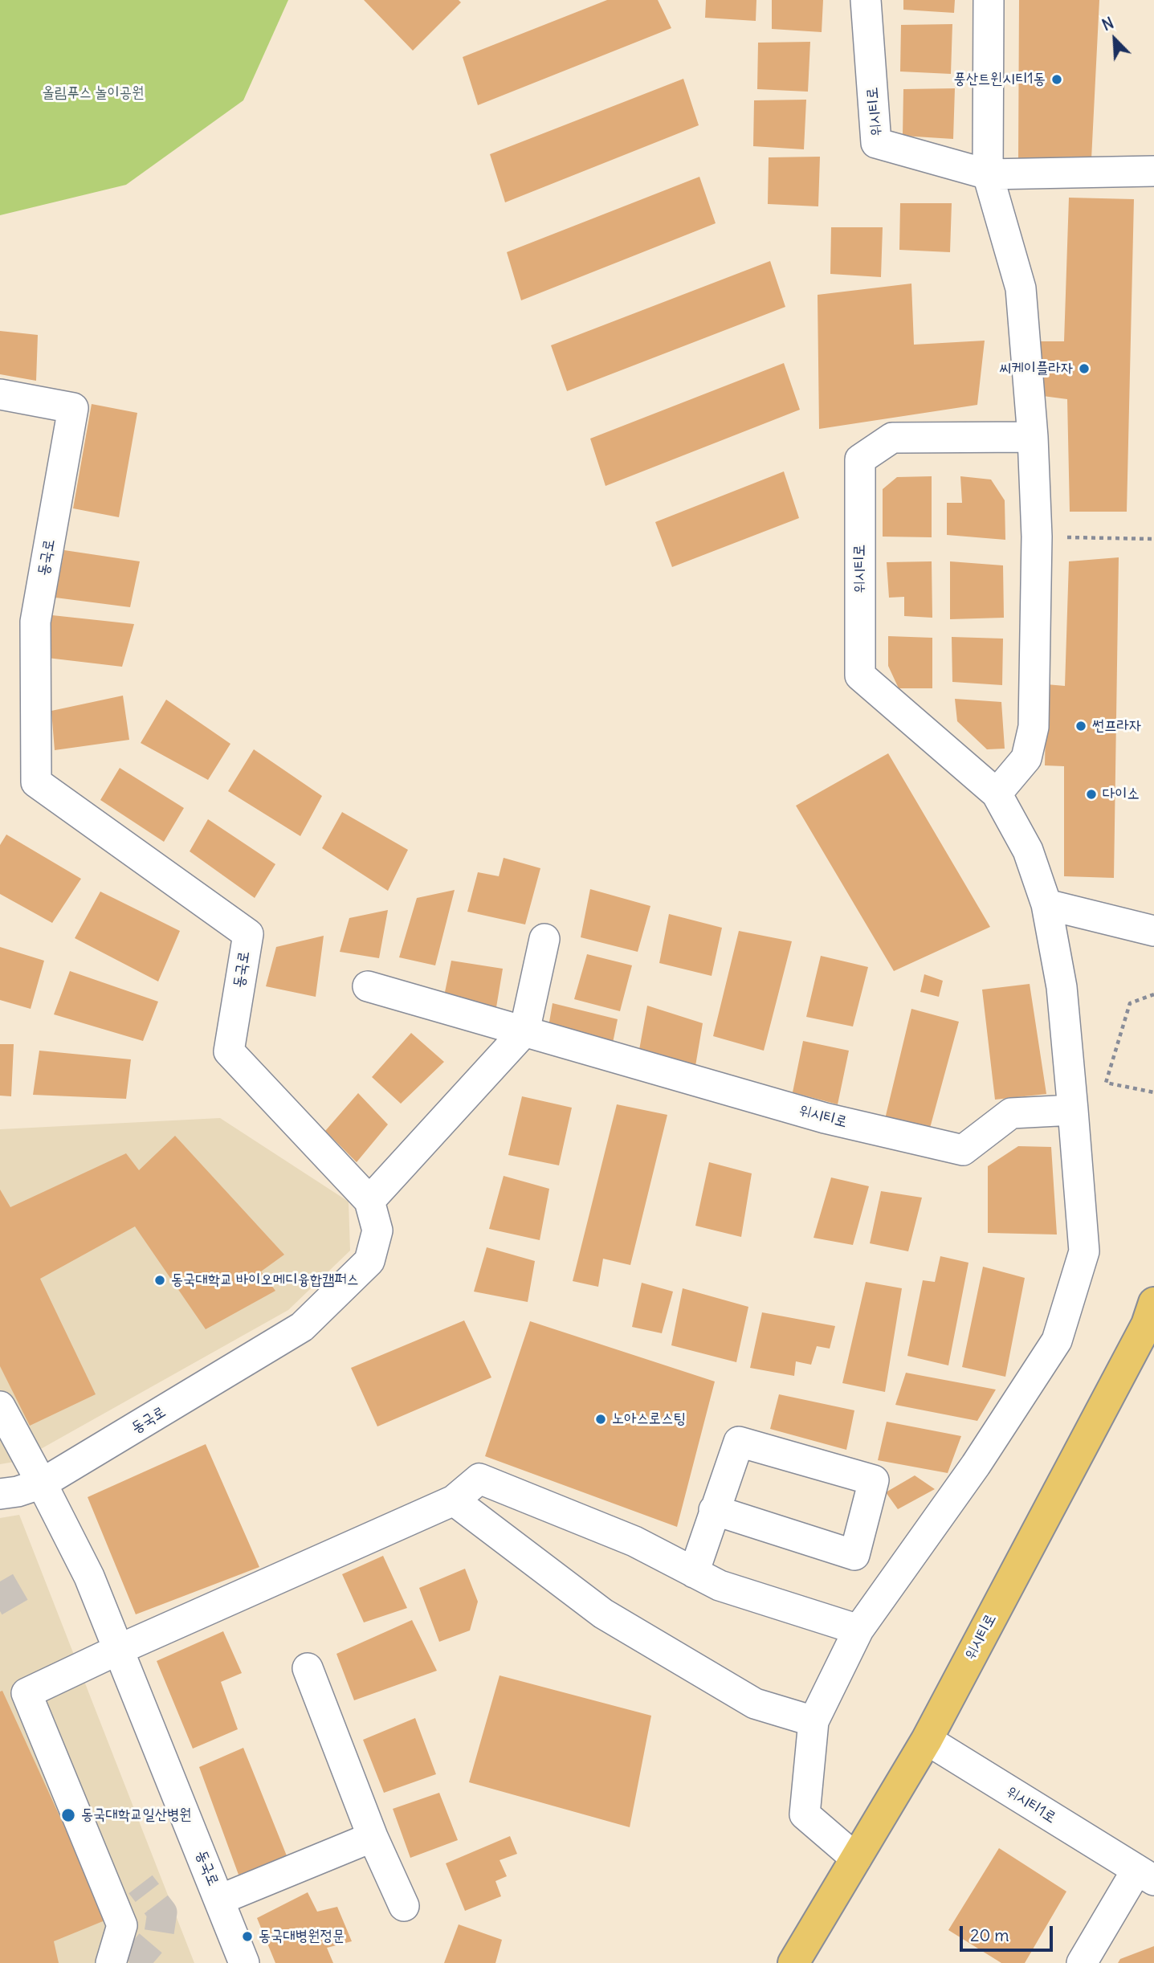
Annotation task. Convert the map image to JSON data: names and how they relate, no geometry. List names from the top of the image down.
{
  "streets": {
    "main road": ["위시티로"],
    "street": ["동국로", "위시티1로"]
  },
  "crossings": [
    ["위시티로", "위시티1로"]
  ],
  "parks": ["올림푸스 놀이공원"],
  "places": [
    "풍산트윈시티1동",
    "씨케이플라자",
    "썬프라자",
    "다이소",
    "동국대학교 바이오메디융합캠퍼스",
    "노아스로스팅",
    "동국대학교일산병원",
    "동국대병원정문"
  ],
  "scale_bar": "20 m",
  "north": "top left"
}
